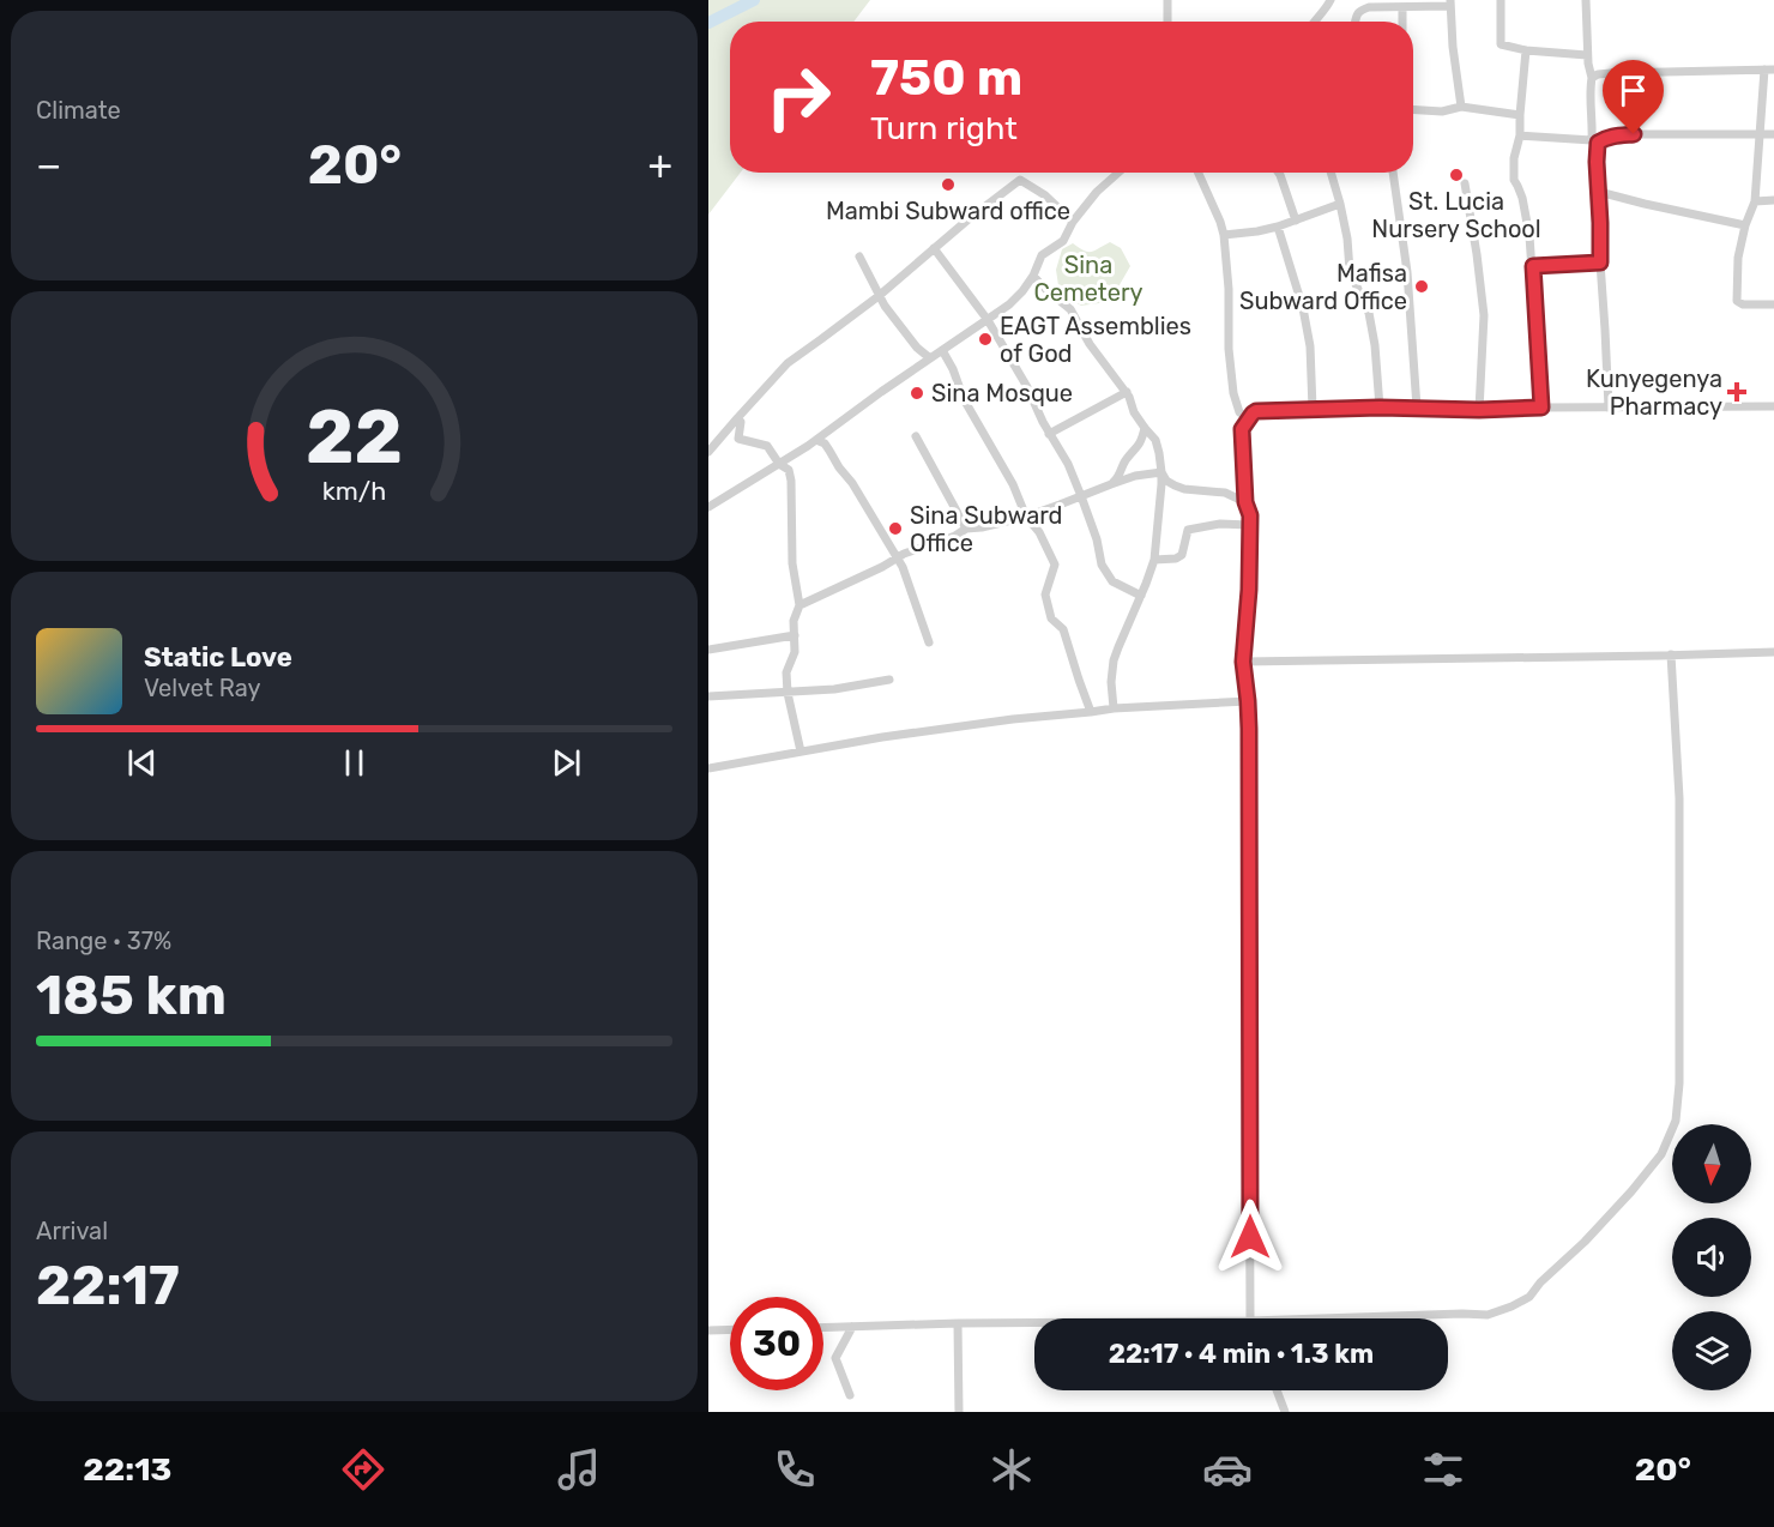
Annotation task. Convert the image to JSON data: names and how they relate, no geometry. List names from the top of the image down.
{
  "parks": ["Sina Cemetery"],
  "places": {
    "other": [
      "St. Lucia Nursery School",
      "Mambi Subward office",
      "Mafisa Subward Office",
      "EAGT Assemblies of God",
      "Sina Mosque",
      "Sina Subward Office"
    ],
    "health": ["Kunyegenya Pharmacy"]
  },
  "north": "bottom",
  "page": {
    "tile": [
      "Climate",
      ["Range · 37%", "185 km"],
      ["Arrival", "22:17"]
    ],
    "turn": ["750 m", "Turn right"],
    "heat": ["−", "20°", "+"],
    "song": ["Static Love", "Velvet Ray"],
    "limit": "30",
    "trip": "22:17 · 4 min · 1.3 km",
    "tabs": ["22:13", "20°"],
    "gauge": ["22", "km/h"]
  }
}
